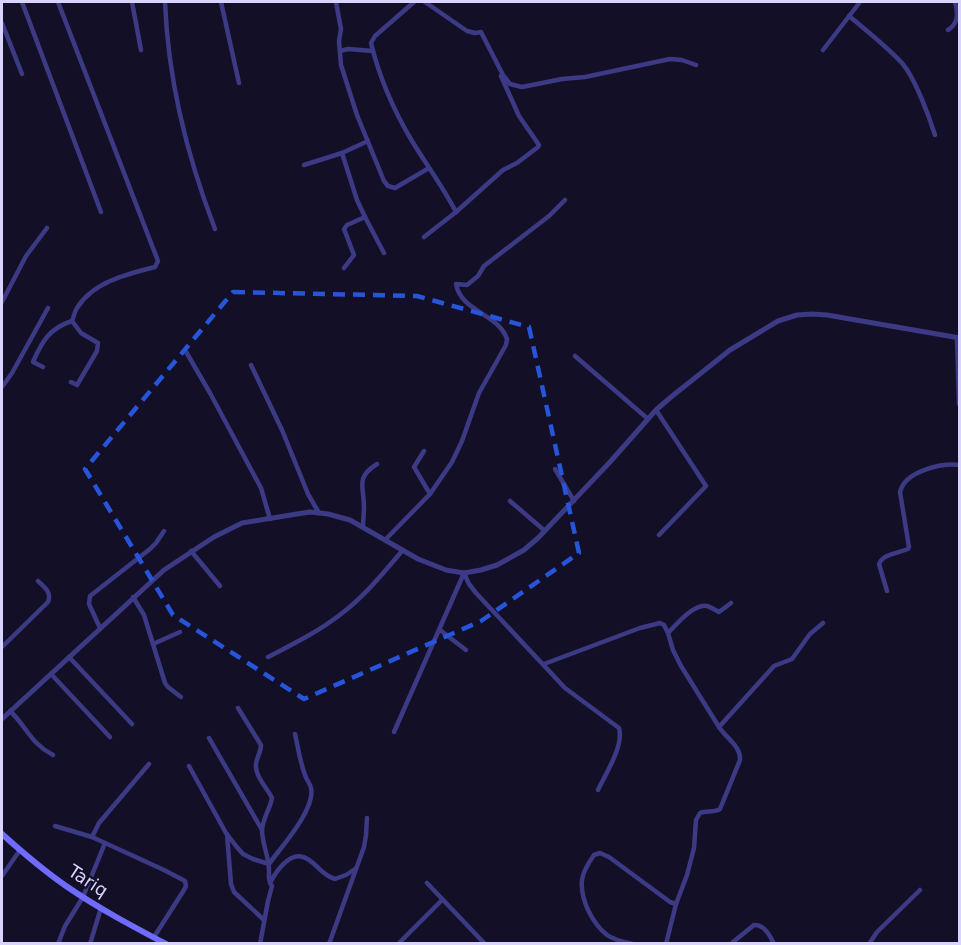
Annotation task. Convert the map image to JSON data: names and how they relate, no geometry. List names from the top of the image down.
{
  "streets": {
    "main road": ["Tariq"]
  }
}
